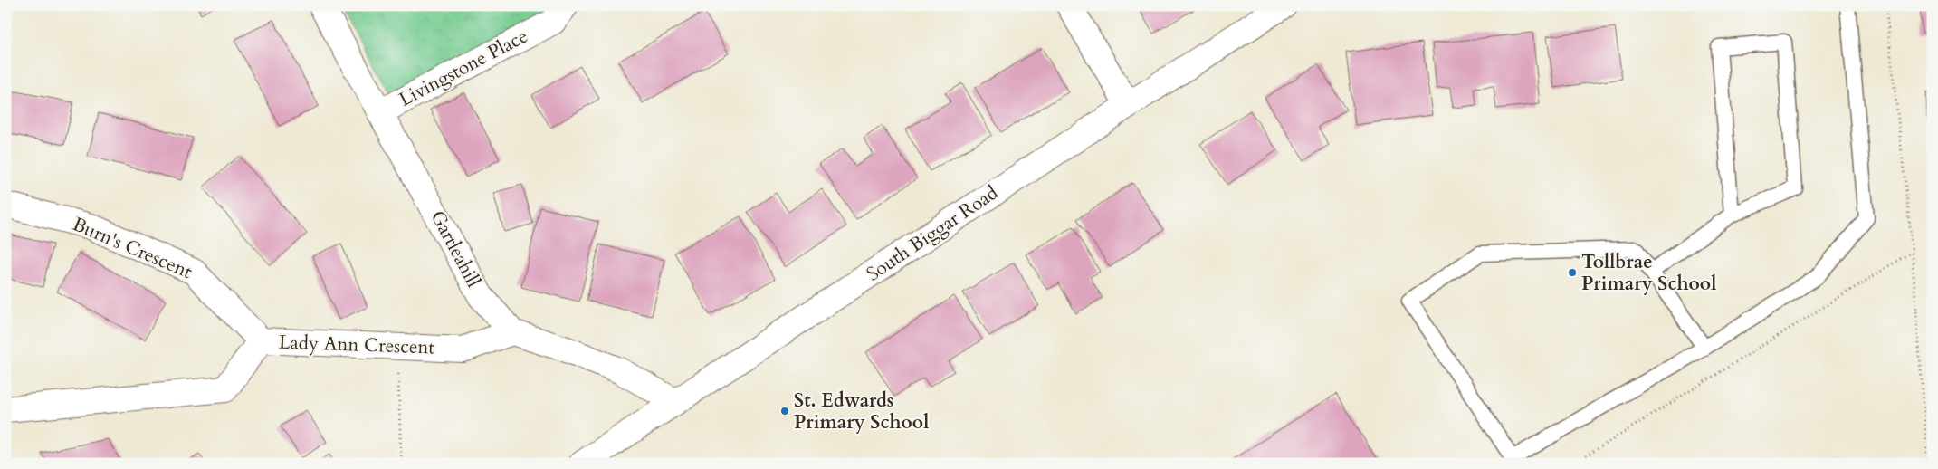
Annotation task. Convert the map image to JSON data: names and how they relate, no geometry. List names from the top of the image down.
{
  "streets": {
    "street": [
      "Livingstone Place",
      "South Biggar Road",
      "Burn's Crescent",
      "Gartleahill",
      "Lady Ann Crescent"
    ]
  },
  "crossings": [
    ["Livingstone Place", "Gartleahill"],
    ["Burn's Crescent", "Lady Ann Crescent"],
    ["Gartleahill", "Lady Ann Crescent"]
  ],
  "places": ["Tollbrae Primary School", "St. Edwards Primary School"]
}
